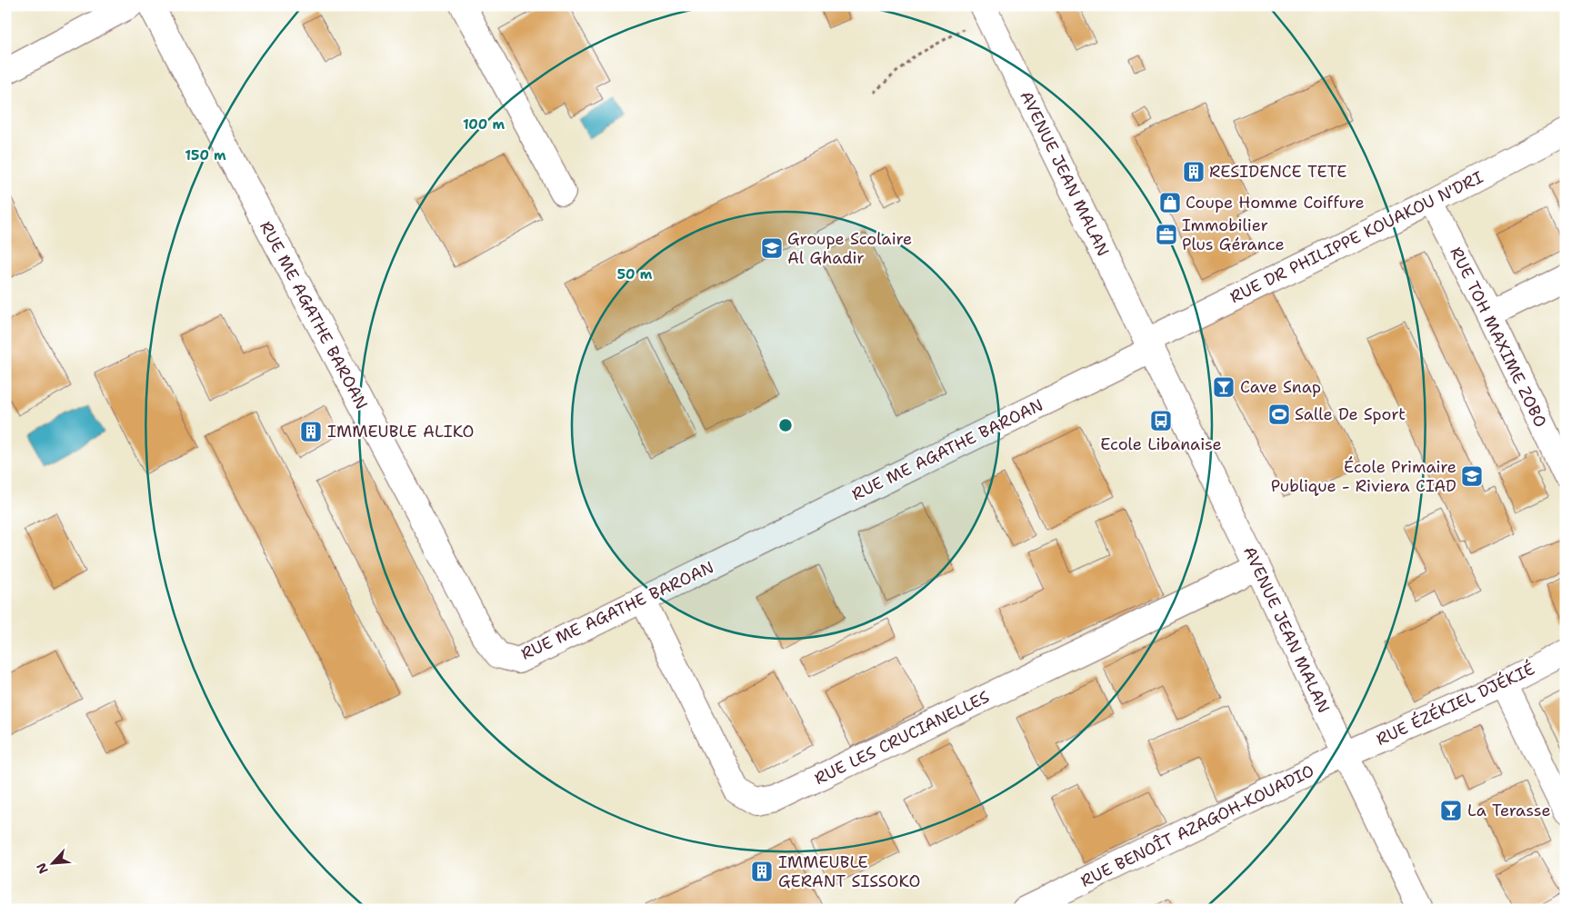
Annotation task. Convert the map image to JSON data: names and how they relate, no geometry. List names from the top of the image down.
{
  "streets": {
    "street": [
      "AVENUE JEAN MALAN",
      "RUE DR PHILIPPE KOUAKOU N'DRI",
      "RUE ME AGATHE BAROAN",
      "RUE TOH MAXIME ZOBO",
      "RUE ÉZÉKIEL DJÉKIÉ",
      "RUE LES CRUCIANELLES",
      "RUE BENOÎT AZAGOH-KOUADIO"
    ]
  },
  "crossings": [
    ["AVENUE JEAN MALAN", "RUE DR PHILIPPE KOUAKOU N'DRI"],
    ["AVENUE JEAN MALAN", "RUE ME AGATHE BAROAN"],
    ["AVENUE JEAN MALAN", "RUE ÉZÉKIEL DJÉKIÉ"],
    ["AVENUE JEAN MALAN", "RUE LES CRUCIANELLES"],
    ["AVENUE JEAN MALAN", "RUE BENOÎT AZAGOH-KOUADIO"],
    ["RUE DR PHILIPPE KOUAKOU N'DRI", "RUE ME AGATHE BAROAN"],
    ["RUE DR PHILIPPE KOUAKOU N'DRI", "RUE TOH MAXIME ZOBO"],
    ["RUE ME AGATHE BAROAN", "RUE LES CRUCIANELLES"],
    ["RUE ÉZÉKIEL DJÉKIÉ", "RUE BENOÎT AZAGOH-KOUADIO"]
  ],
  "places": {
    "building": ["RESIDENCE TETE", "IMMEUBLE ALIKO", "IMMEUBLE GERANT SISSOKO"],
    "shop": ["Coupe Homme Coiffure"],
    "office": ["Immobilier Plus Gérance"],
    "school or university": ["Groupe Scolaire Al Ghadir", "École Primaire Publique - Riviera CIAD"],
    "bar": ["Cave Snap", "La Terasse"],
    "sports": ["Salle De Sport"],
    "bus stop": ["Ecole Libanaise"]
  },
  "north": "bottom left",
  "rings": ["100 m", "150 m", "50 m"]
}
